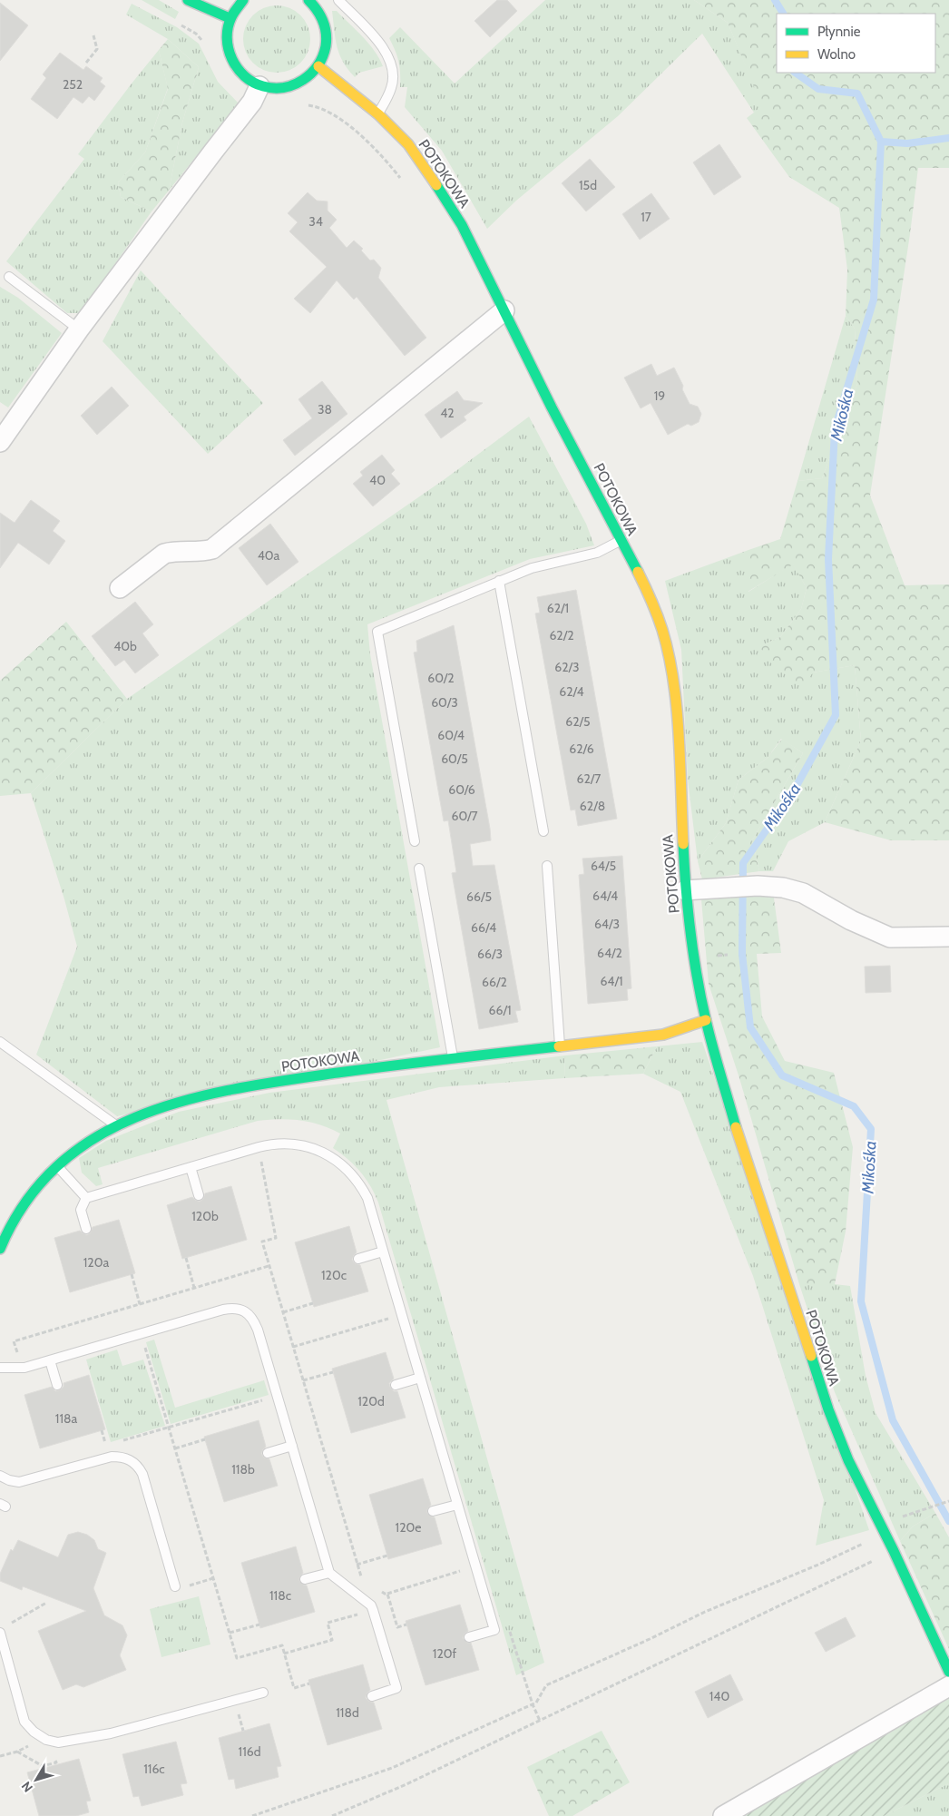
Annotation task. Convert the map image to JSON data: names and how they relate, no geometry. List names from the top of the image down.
{
  "streets": {
    "street": ["POTOKOWA"]
  },
  "water": ["Mikośka"],
  "house_numbers": [
    "252",
    "15d",
    "17",
    "34",
    "19",
    "38",
    "42",
    "40",
    "40a",
    "62/1",
    "62/2",
    "40b",
    "62/3",
    "60/2",
    "62/4",
    "60/3",
    "62/5",
    "60/4",
    "62/6",
    "60/5",
    "62/7",
    "60/6",
    "62/8",
    "60/7",
    "64/5",
    "64/4",
    "66/5",
    "64/3",
    "66/4",
    "64/2",
    "66/3",
    "64/1",
    "66/2",
    "66/1",
    "120b",
    "120a",
    "120c",
    "120d",
    "118a",
    "118b",
    "120e",
    "118c",
    "120f",
    "140",
    "118d",
    "116d",
    "116c"
  ],
  "legend": ["Płynnie", "Wolno"],
  "north": "bottom left"
}
